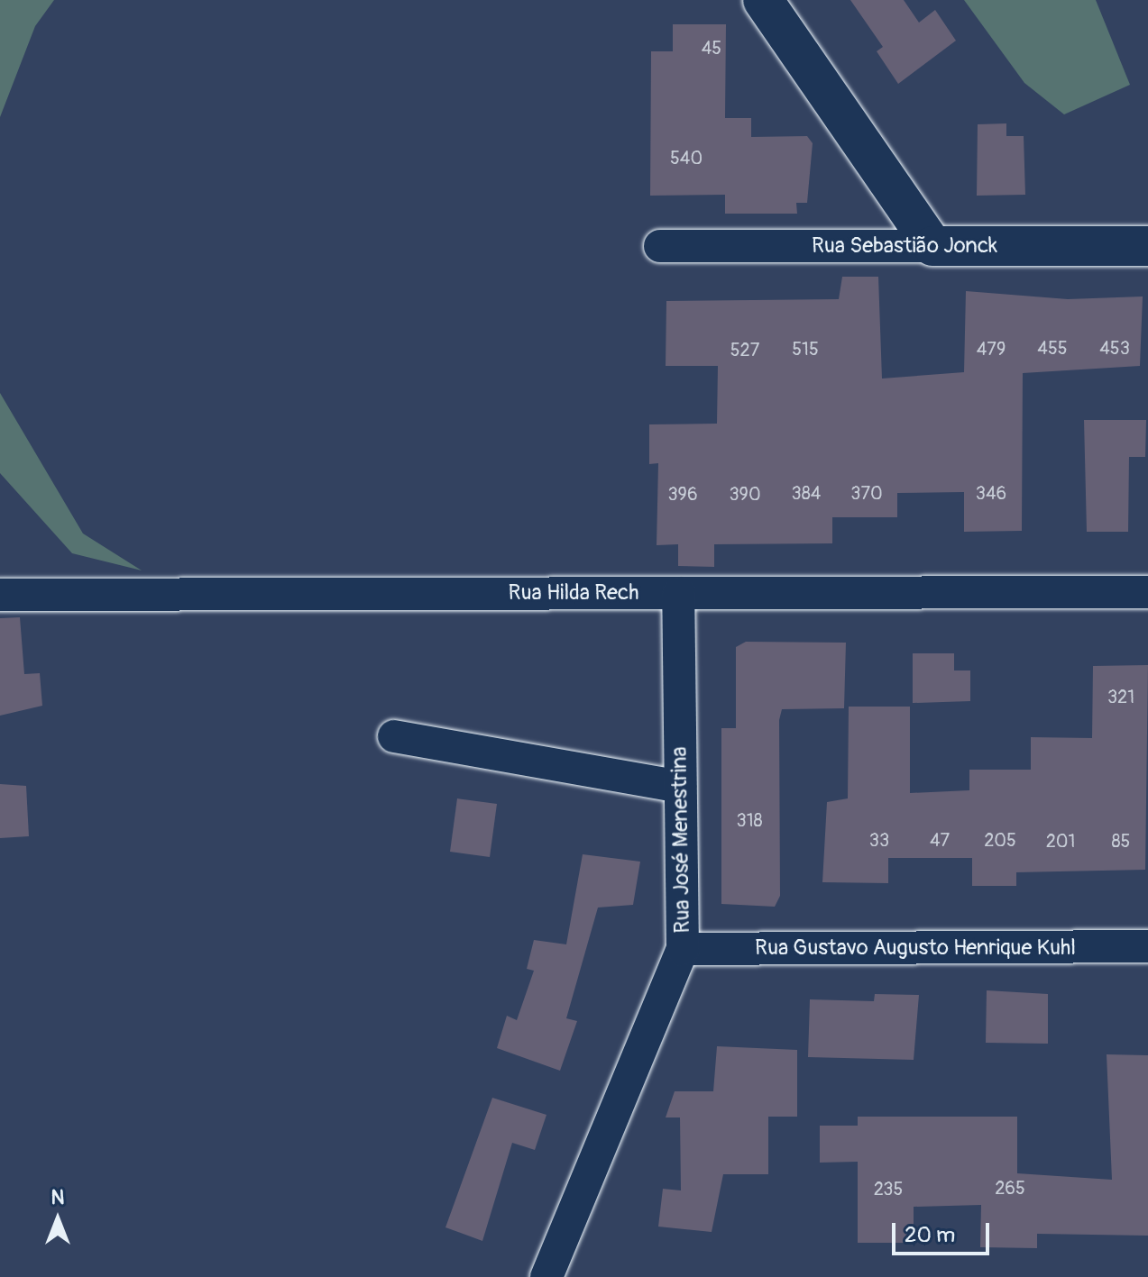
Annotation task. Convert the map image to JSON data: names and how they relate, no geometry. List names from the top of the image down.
{
  "streets": {
    "street": [
      "Rua Sebastião Jonck",
      "Rua Hilda Rech",
      "Rua José Menestrina",
      "Rua Gustavo Augusto Henrique Kuhl"
    ]
  },
  "crossings": [
    ["Rua Hilda Rech", "Rua José Menestrina"],
    ["Rua José Menestrina", "Rua Gustavo Augusto Henrique Kuhl"]
  ],
  "house_numbers": [
    "45",
    "540",
    "455",
    "453",
    "515",
    "479",
    "527",
    "384",
    "370",
    "346",
    "396",
    "390",
    "321",
    "318",
    "33",
    "47",
    "205",
    "201",
    "85",
    "265",
    "235"
  ],
  "scale_bar": "20 m",
  "north": "top"
}
